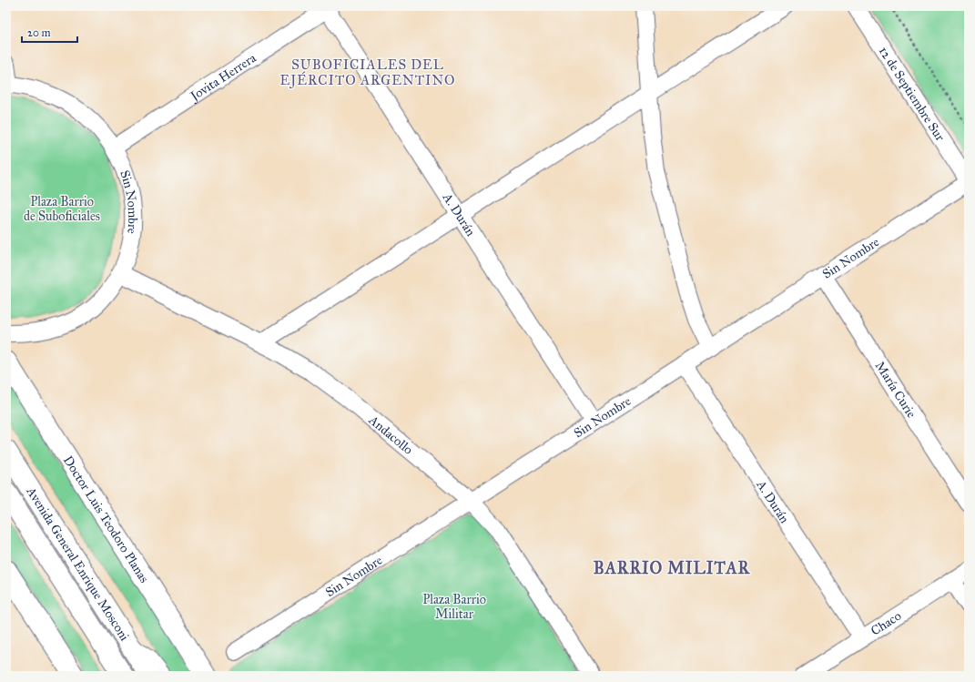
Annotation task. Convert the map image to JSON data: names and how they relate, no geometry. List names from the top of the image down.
{
  "streets": {
    "main road": ["Doctor Luis Teodoro Planas", "Avenida General Enrique Mosconi"],
    "street": [
      "Jovita Herrera",
      "12 de Septiembre Sur",
      "Sin Nombre",
      "A. Durán",
      "María Curie",
      "Andacollo",
      "Chaco"
    ]
  },
  "crossings": [
    ["Jovita Herrera", "Sin Nombre"],
    ["Jovita Herrera", "A. Durán"],
    ["12 de Septiembre Sur", "Sin Nombre"],
    ["Sin Nombre", "A. Durán"],
    ["Sin Nombre", "María Curie"],
    ["Sin Nombre", "Andacollo"],
    ["A. Durán", "Chaco"]
  ],
  "districts": ["SUBOFICIALES DEL EJÉRCITO ARGENTINO", "BARRIO MILITAR"],
  "parks": ["Plaza Barrio de Suboficiales", "Plaza Barrio Militar"],
  "scale_bar": "20 m"
}
